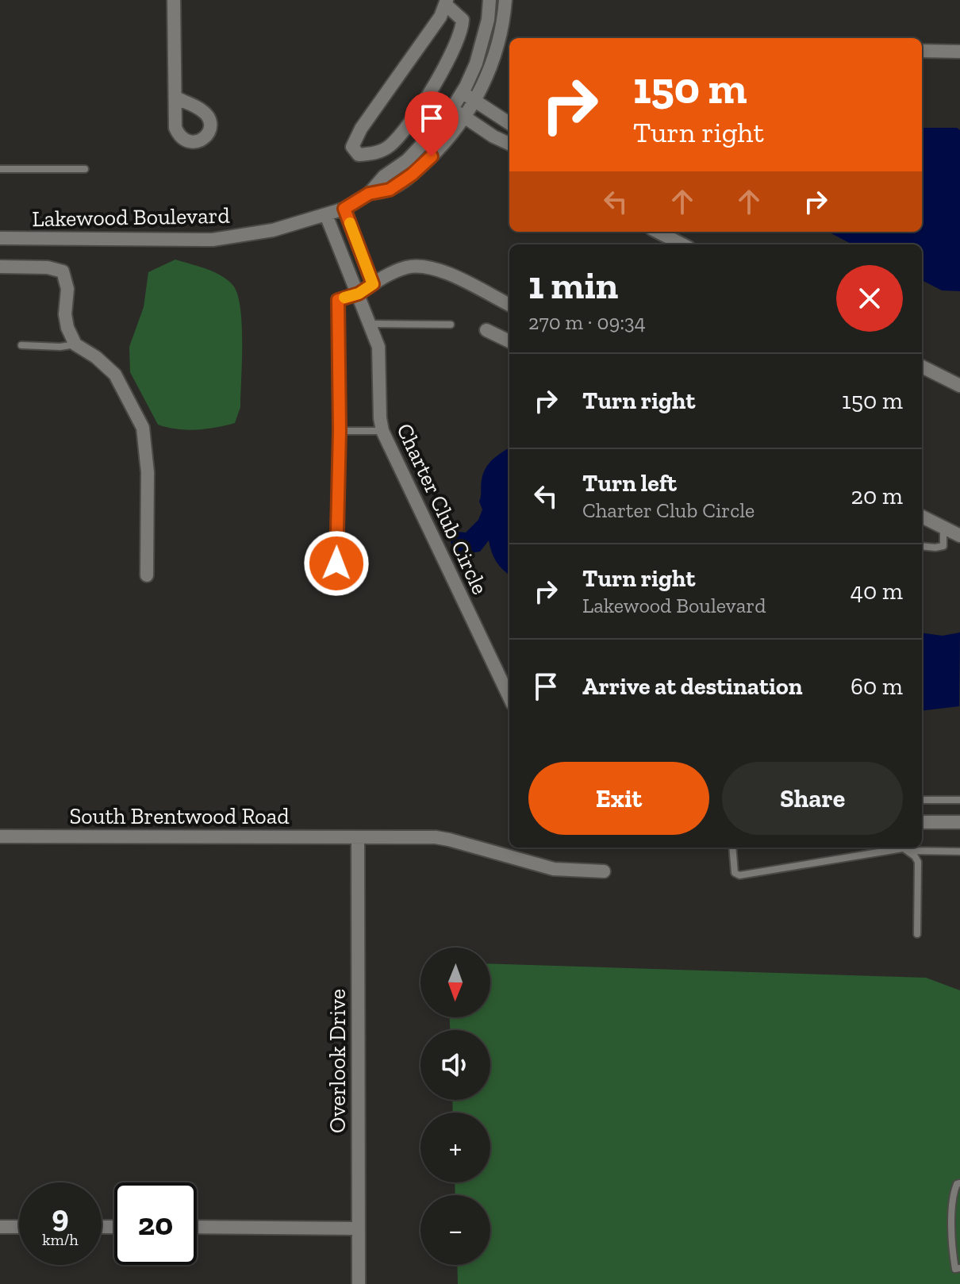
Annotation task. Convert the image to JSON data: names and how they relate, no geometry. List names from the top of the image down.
{
  "streets": {
    "street": [
      "Lakewood Boulevard",
      "Charter Club Circle",
      "South Brentwood Road",
      "Overlook Drive"
    ]
  },
  "crossings": [
    ["Lakewood Boulevard", "Charter Club Circle"],
    ["South Brentwood Road", "Overlook Drive"]
  ],
  "north": "bottom",
  "page": {
    "turn": ["150 m", "Turn right"],
    "heading": ["1 min", "270 m · 09:34"],
    "list": [
      {
        "name": "Turn right",
        "value": "150 m"
      },
      {
        "name": "Turn left",
        "note": "Charter Club Circle",
        "value": "20 m"
      },
      {
        "name": "Turn right",
        "note": "Lakewood Boulevard",
        "value": "40 m"
      },
      {
        "name": "Arrive at destination",
        "value": "60 m"
      }
    ],
    "buttons": ["Exit", "Share"],
    "map_buttons": ["+", "−"],
    "speed": "9 km/h",
    "limit": "20"
  }
}
